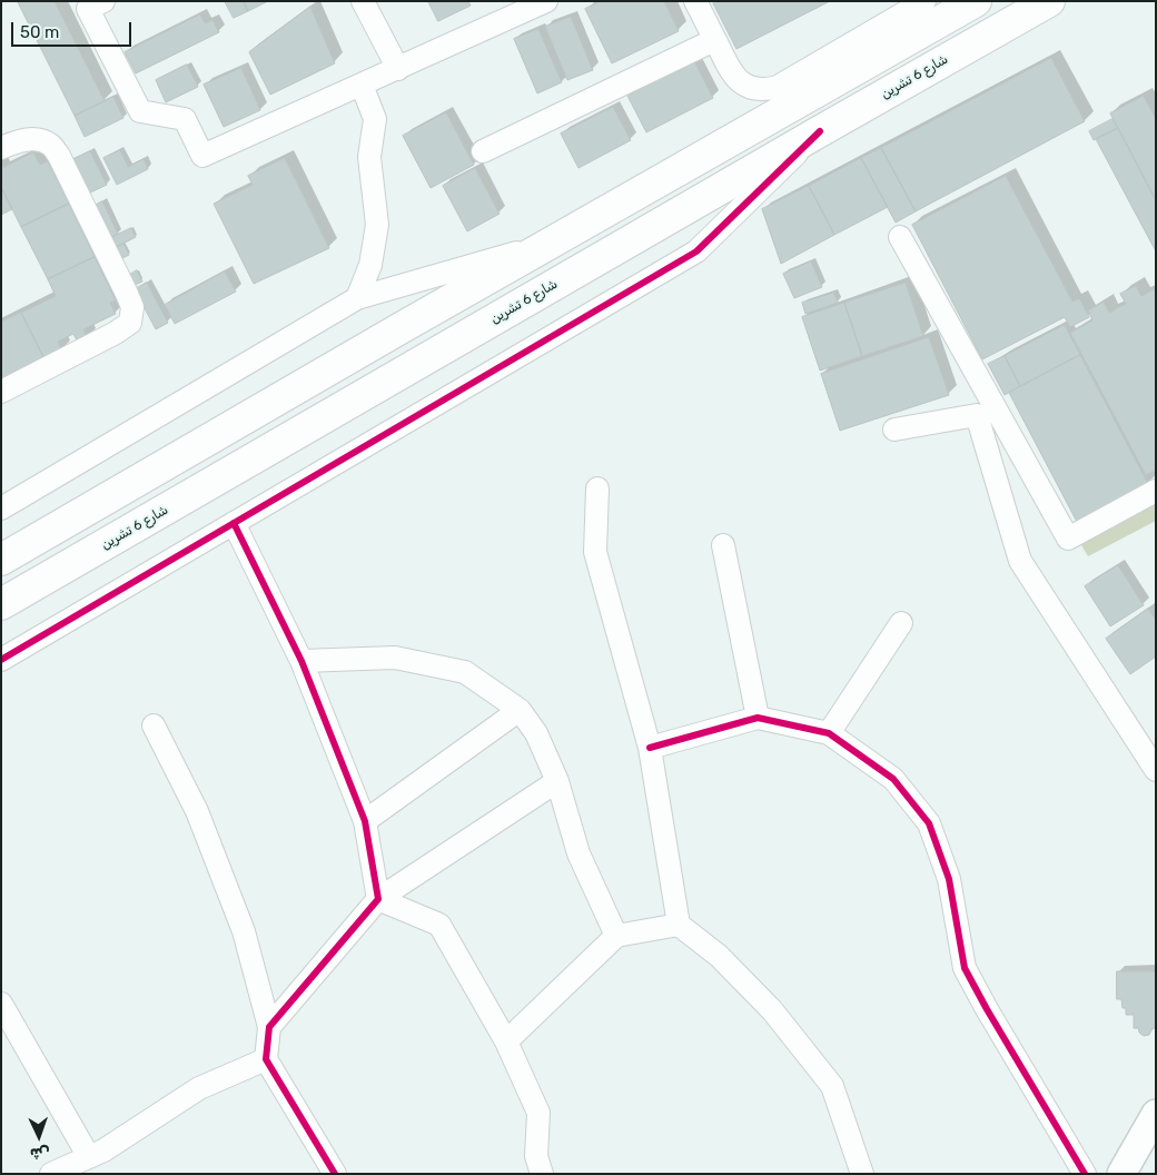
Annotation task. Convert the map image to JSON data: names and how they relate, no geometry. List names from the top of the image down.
{
  "streets": {
    "highway": ["شارع 6 تشرين"]
  },
  "scale_bar": "50 m",
  "north": "bottom"
}
